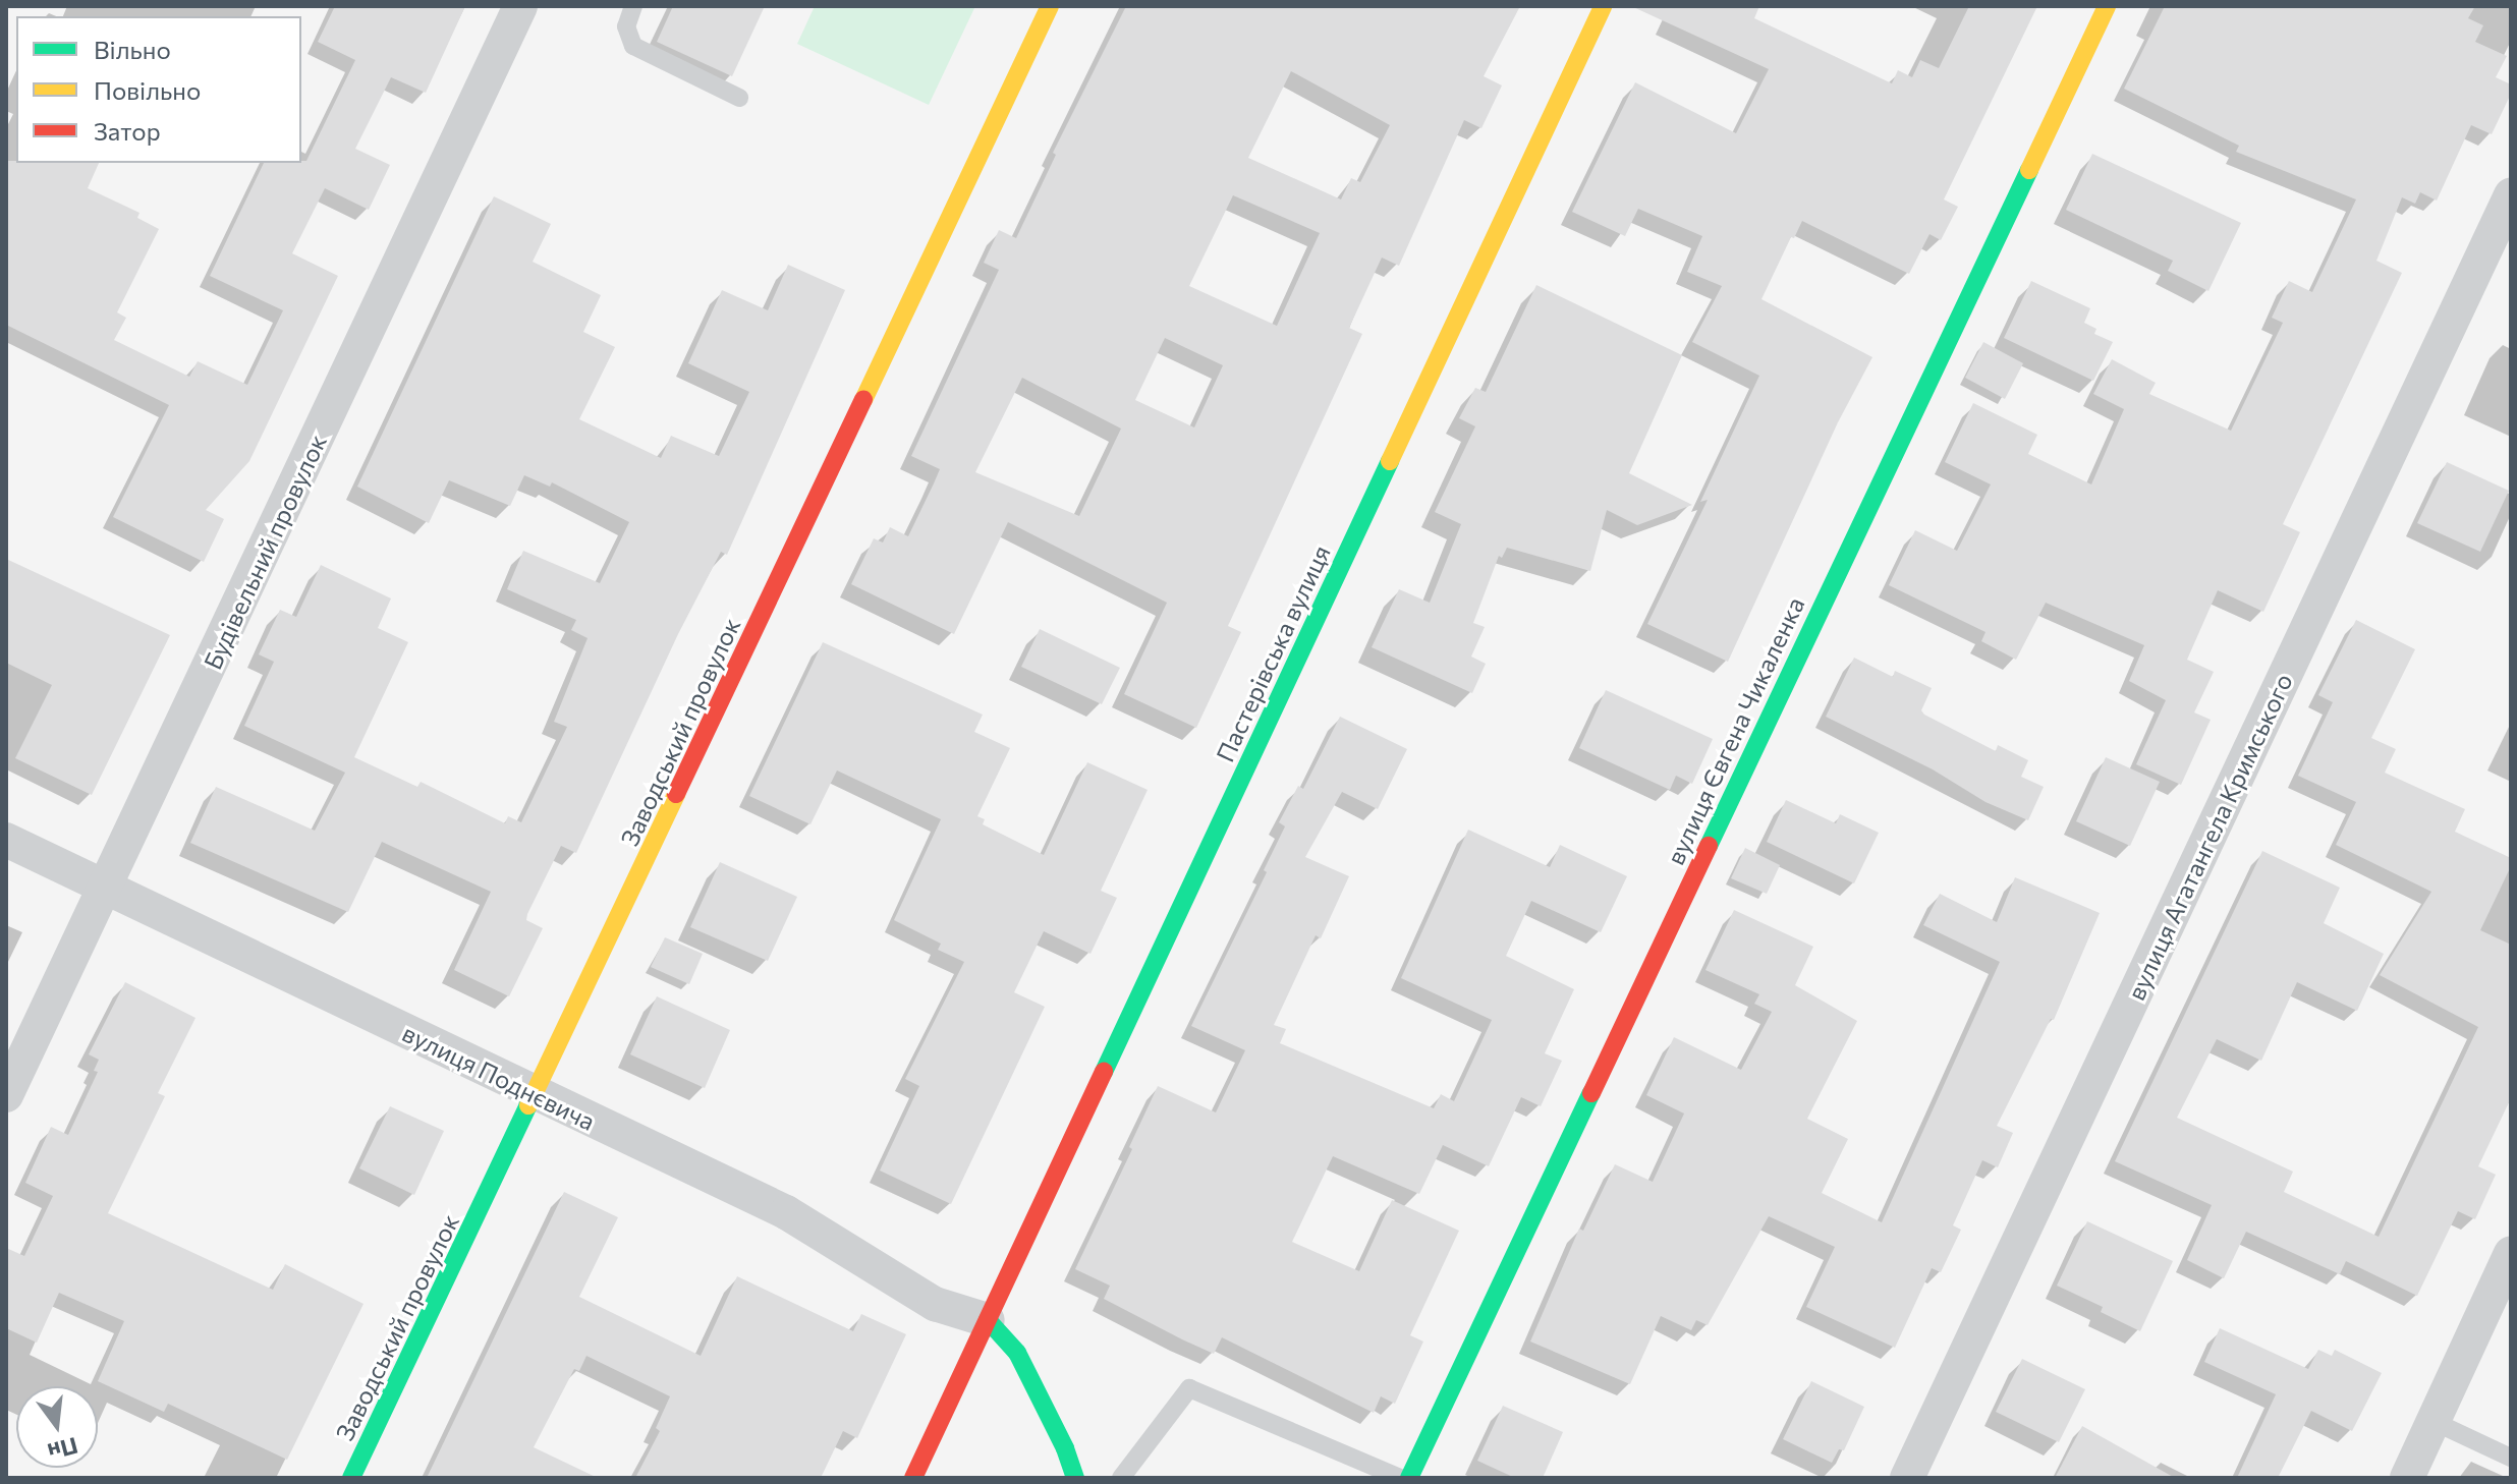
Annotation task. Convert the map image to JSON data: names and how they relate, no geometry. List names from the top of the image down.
{
  "streets": {
    "street": [
      "Будівельний провулок",
      "Пастерівська вулиця",
      "вулиця Євгена Чикаленка",
      "Заводський провулок",
      "вулиця Агатангела Кримського",
      "вулиця Поднєвича"
    ]
  },
  "crossings": [
    ["Будівельний провулок", "вулиця Поднєвича"],
    ["Пастерівська вулиця", "вулиця Поднєвича"],
    ["Заводський провулок", "вулиця Поднєвича"]
  ],
  "legend": ["Вільно", "Повільно", "Затор"],
  "north": "bottom"
}
